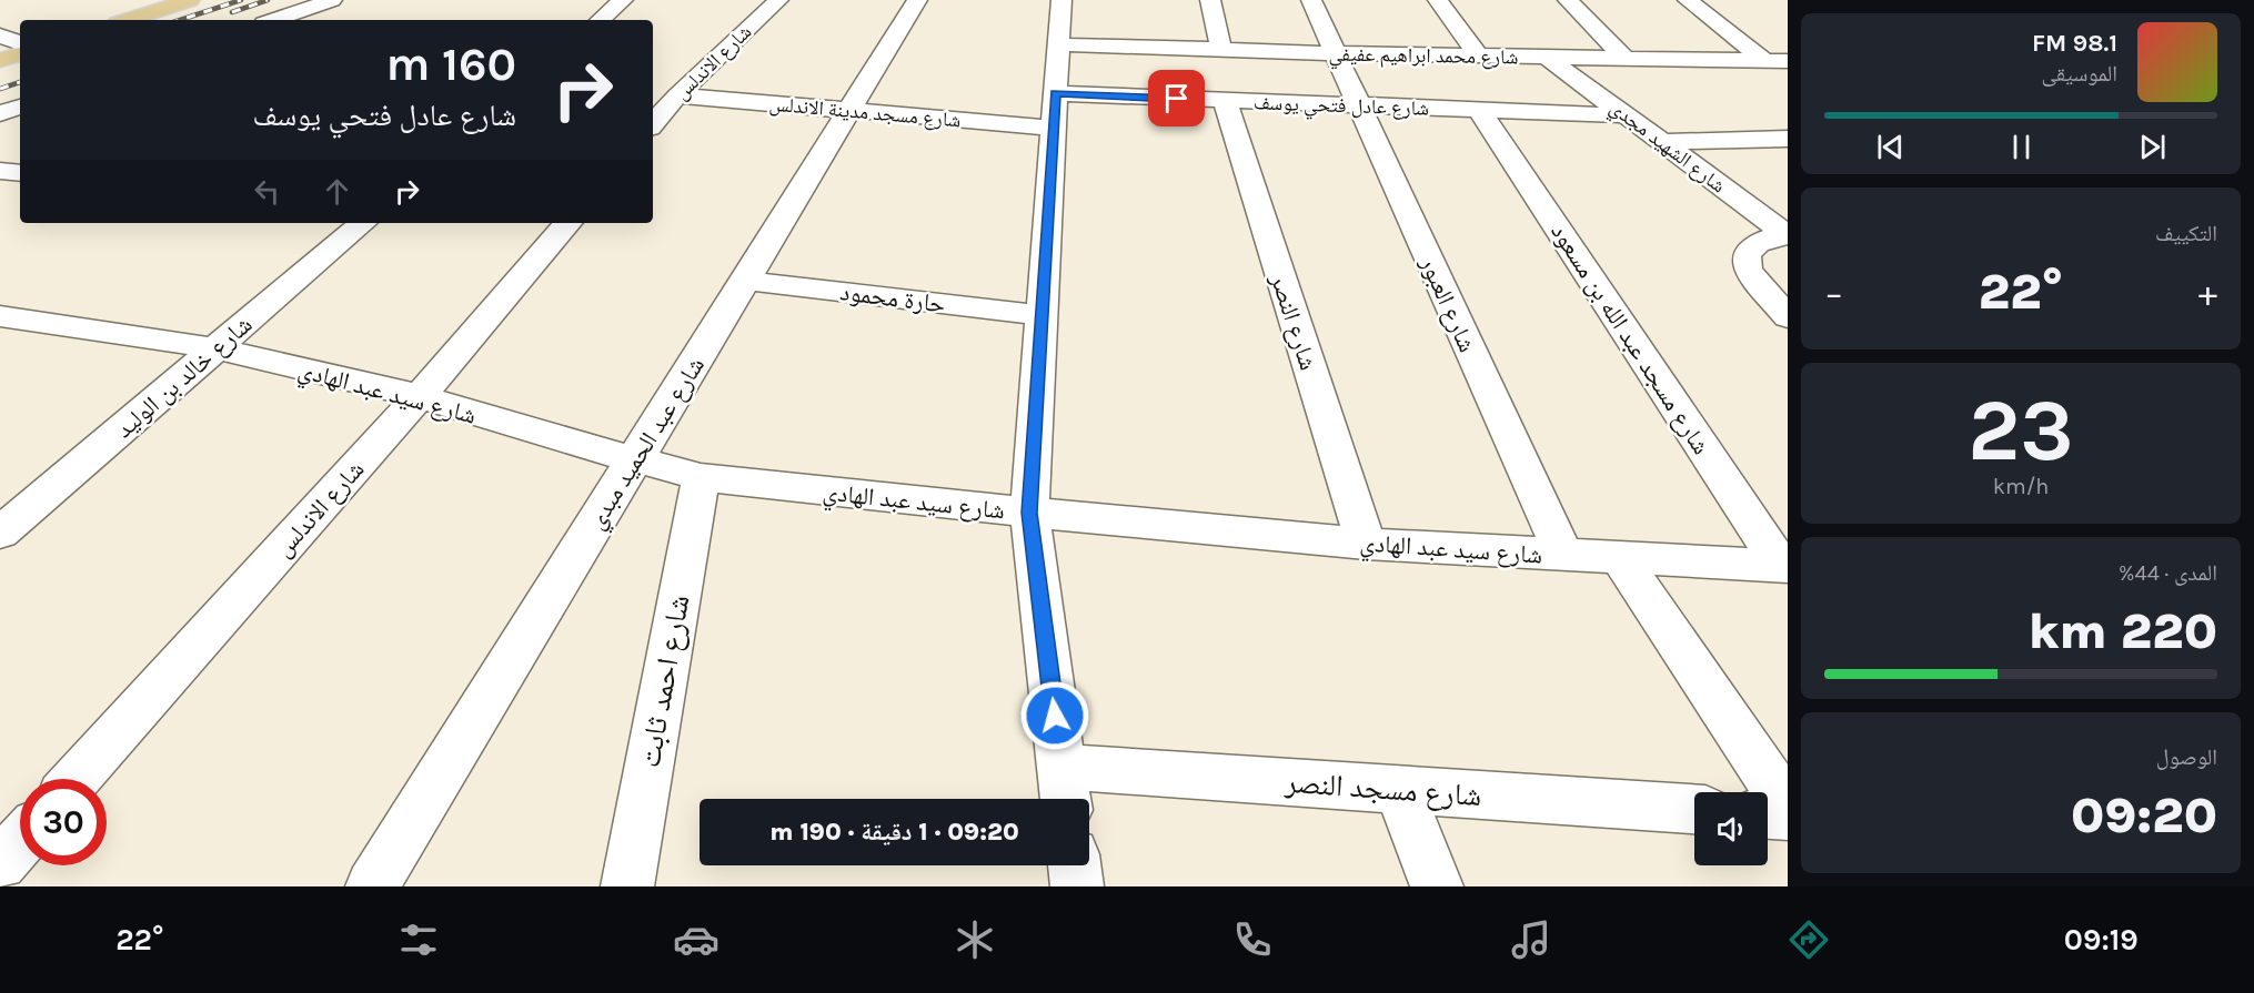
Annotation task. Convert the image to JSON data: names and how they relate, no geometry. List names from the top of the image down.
{
  "streets": {
    "street": [
      "شارع محمد ابراهيم عفيفي",
      "شارع الاندلس",
      "شارع عادل فتحي يوسف",
      "شارع مسجد مدينة الاندلس",
      "شارع الشهيد مجدي",
      "حارة محمود",
      "شارع العبور",
      "شارع النصر",
      "شارع مسجد عبد الله بن مسعود",
      "شارع خالد بن الوليد",
      "شارع سيد عبد الهادي",
      "شارع عبد الحميد مبدي",
      "شارع احمد ثابت",
      "شارع مسجد النصر"
    ]
  },
  "crossings": [
    ["شارع محمد ابراهيم عفيفي", "شارع الشهيد مجدي"],
    ["شارع محمد ابراهيم عفيفي", "شارع العبور"],
    ["شارع الاندلس", "شارع مسجد مدينة الاندلس"],
    ["شارع الاندلس", "شارع سيد عبد الهادي"],
    ["شارع عادل فتحي يوسف", "شارع الشهيد مجدي"],
    ["شارع عادل فتحي يوسف", "شارع العبور"],
    ["شارع عادل فتحي يوسف", "شارع النصر"],
    ["شارع عادل فتحي يوسف", "شارع مسجد عبد الله بن مسعود"],
    ["شارع مسجد مدينة الاندلس", "شارع عبد الحميد مبدي"],
    ["حارة محمود", "شارع عبد الحميد مبدي"],
    ["شارع العبور", "شارع سيد عبد الهادي"],
    ["شارع النصر", "شارع سيد عبد الهادي"],
    ["شارع مسجد عبد الله بن مسعود", "شارع سيد عبد الهادي"],
    ["شارع خالد بن الوليد", "شارع سيد عبد الهادي"],
    ["شارع سيد عبد الهادي", "شارع عبد الحميد مبدي"],
    ["شارع سيد عبد الهادي", "شارع احمد ثابت"]
  ],
  "page": {
    "turn": ["160 m", "شارع عادل فتحي يوسف"],
    "song": ["98.1 FM", "الموسيقى"],
    "tile": [
      "التكييف",
      ["23", "km/h"],
      ["المدى · 44%", "220 km"],
      ["الوصول", "09:20"]
    ],
    "heat": ["−", "22°", "+"],
    "limit": "30",
    "trip": "09:20 · 1 دقيقة · 190 m",
    "tabs": ["09:19", "22°"]
  }
}
